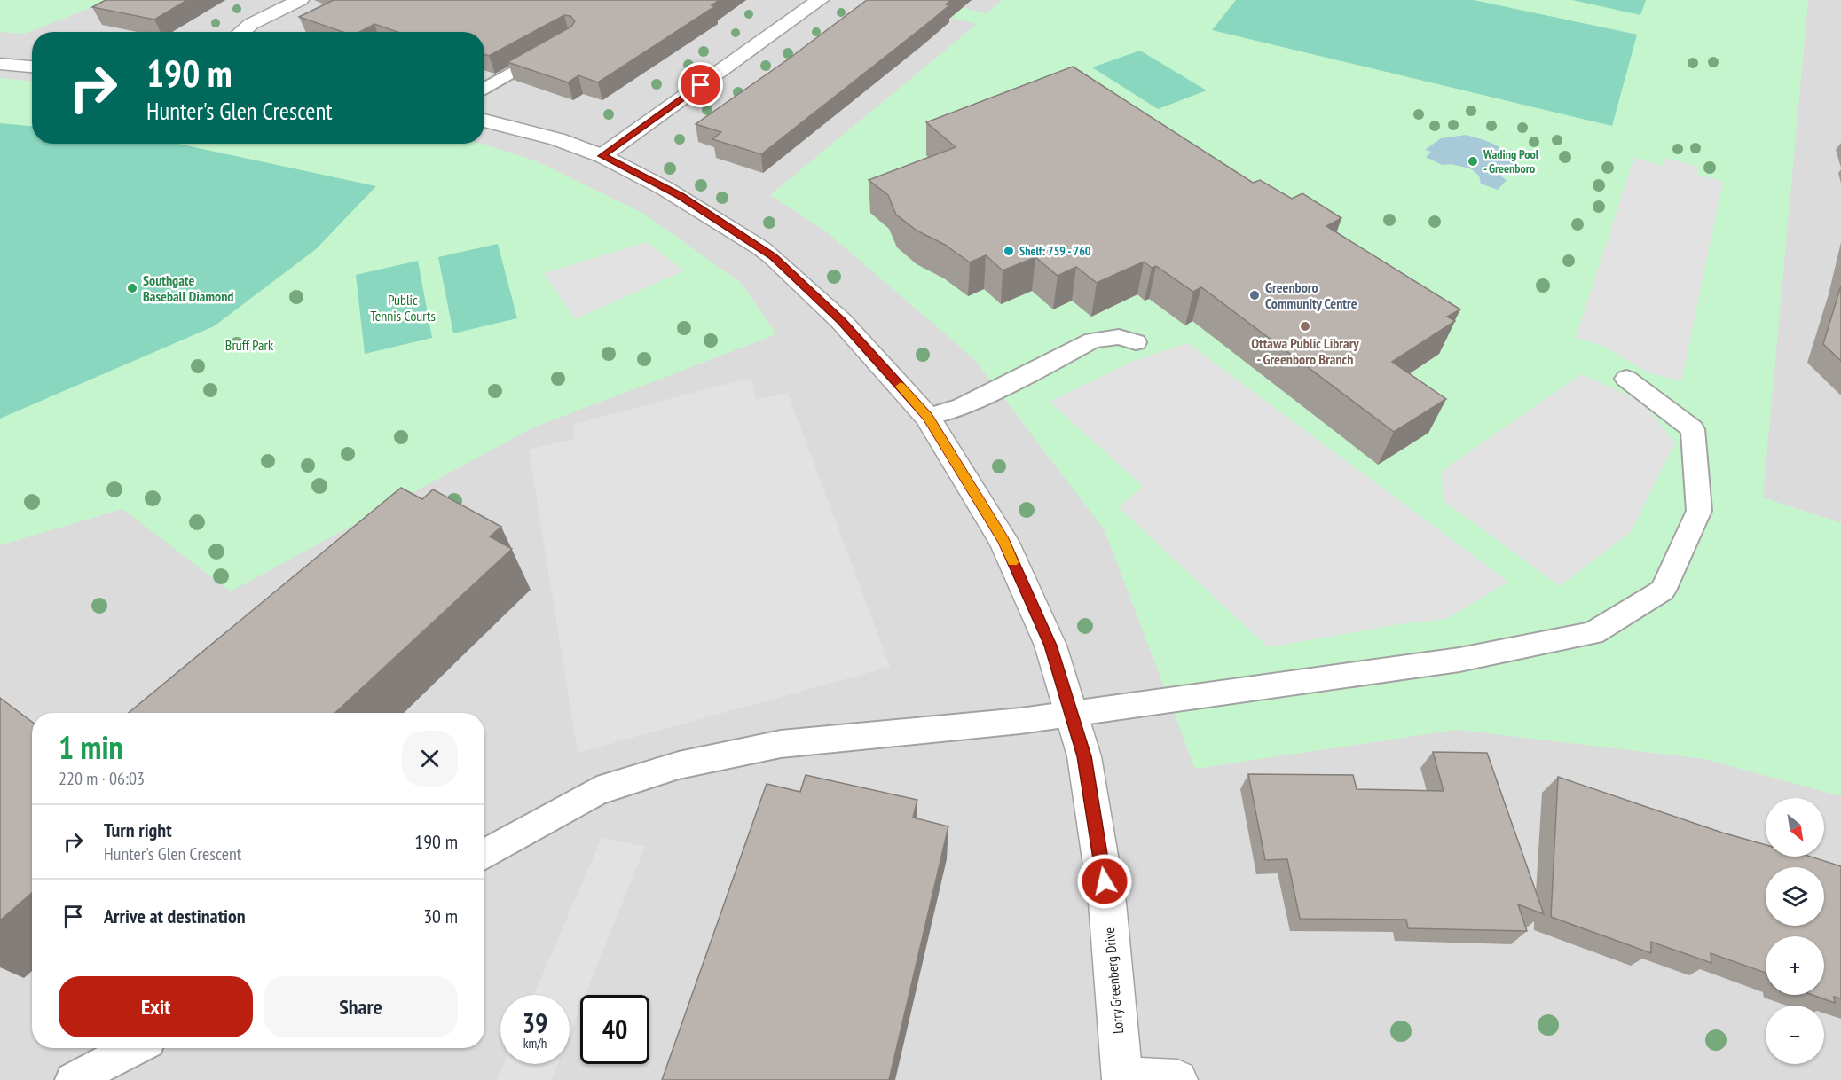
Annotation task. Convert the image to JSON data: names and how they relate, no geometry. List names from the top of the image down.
{
  "streets": {
    "street": ["Lorry Greenberg Drive"]
  },
  "parks": ["Public Tennis Courts", "Bruff Park"],
  "places": [
    "Wading Pool - Greenboro",
    "Shelf: 759 - 760",
    "Southgate Baseball Diamond",
    "Greenboro Community Centre",
    "Ottawa Public Library - Greenboro Branch"
  ],
  "north": "bottom right",
  "page": {
    "turn": ["190 m", "Hunter's Glen Crescent"],
    "heading": ["1 min", "220 m · 06:03"],
    "map_buttons": ["+", "−"],
    "list": [
      {
        "name": "Turn right",
        "note": "Hunter's Glen Crescent",
        "value": "190 m"
      },
      {
        "name": "Arrive at destination",
        "value": "30 m"
      }
    ],
    "buttons": ["Exit", "Share"],
    "speed": "39 km/h",
    "limit": "40"
  }
}
